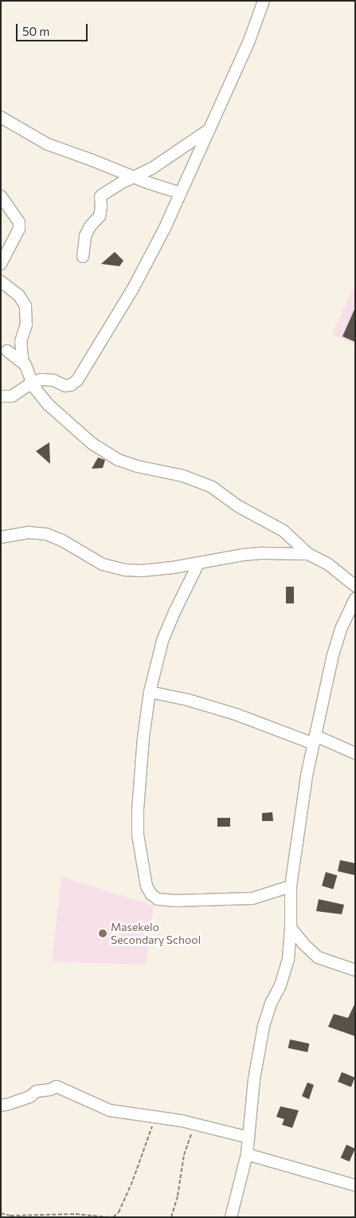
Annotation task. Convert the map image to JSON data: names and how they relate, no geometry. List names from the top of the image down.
{
  "places": ["Masekelo Secondary School"],
  "scale_bar": "50 m"
}
